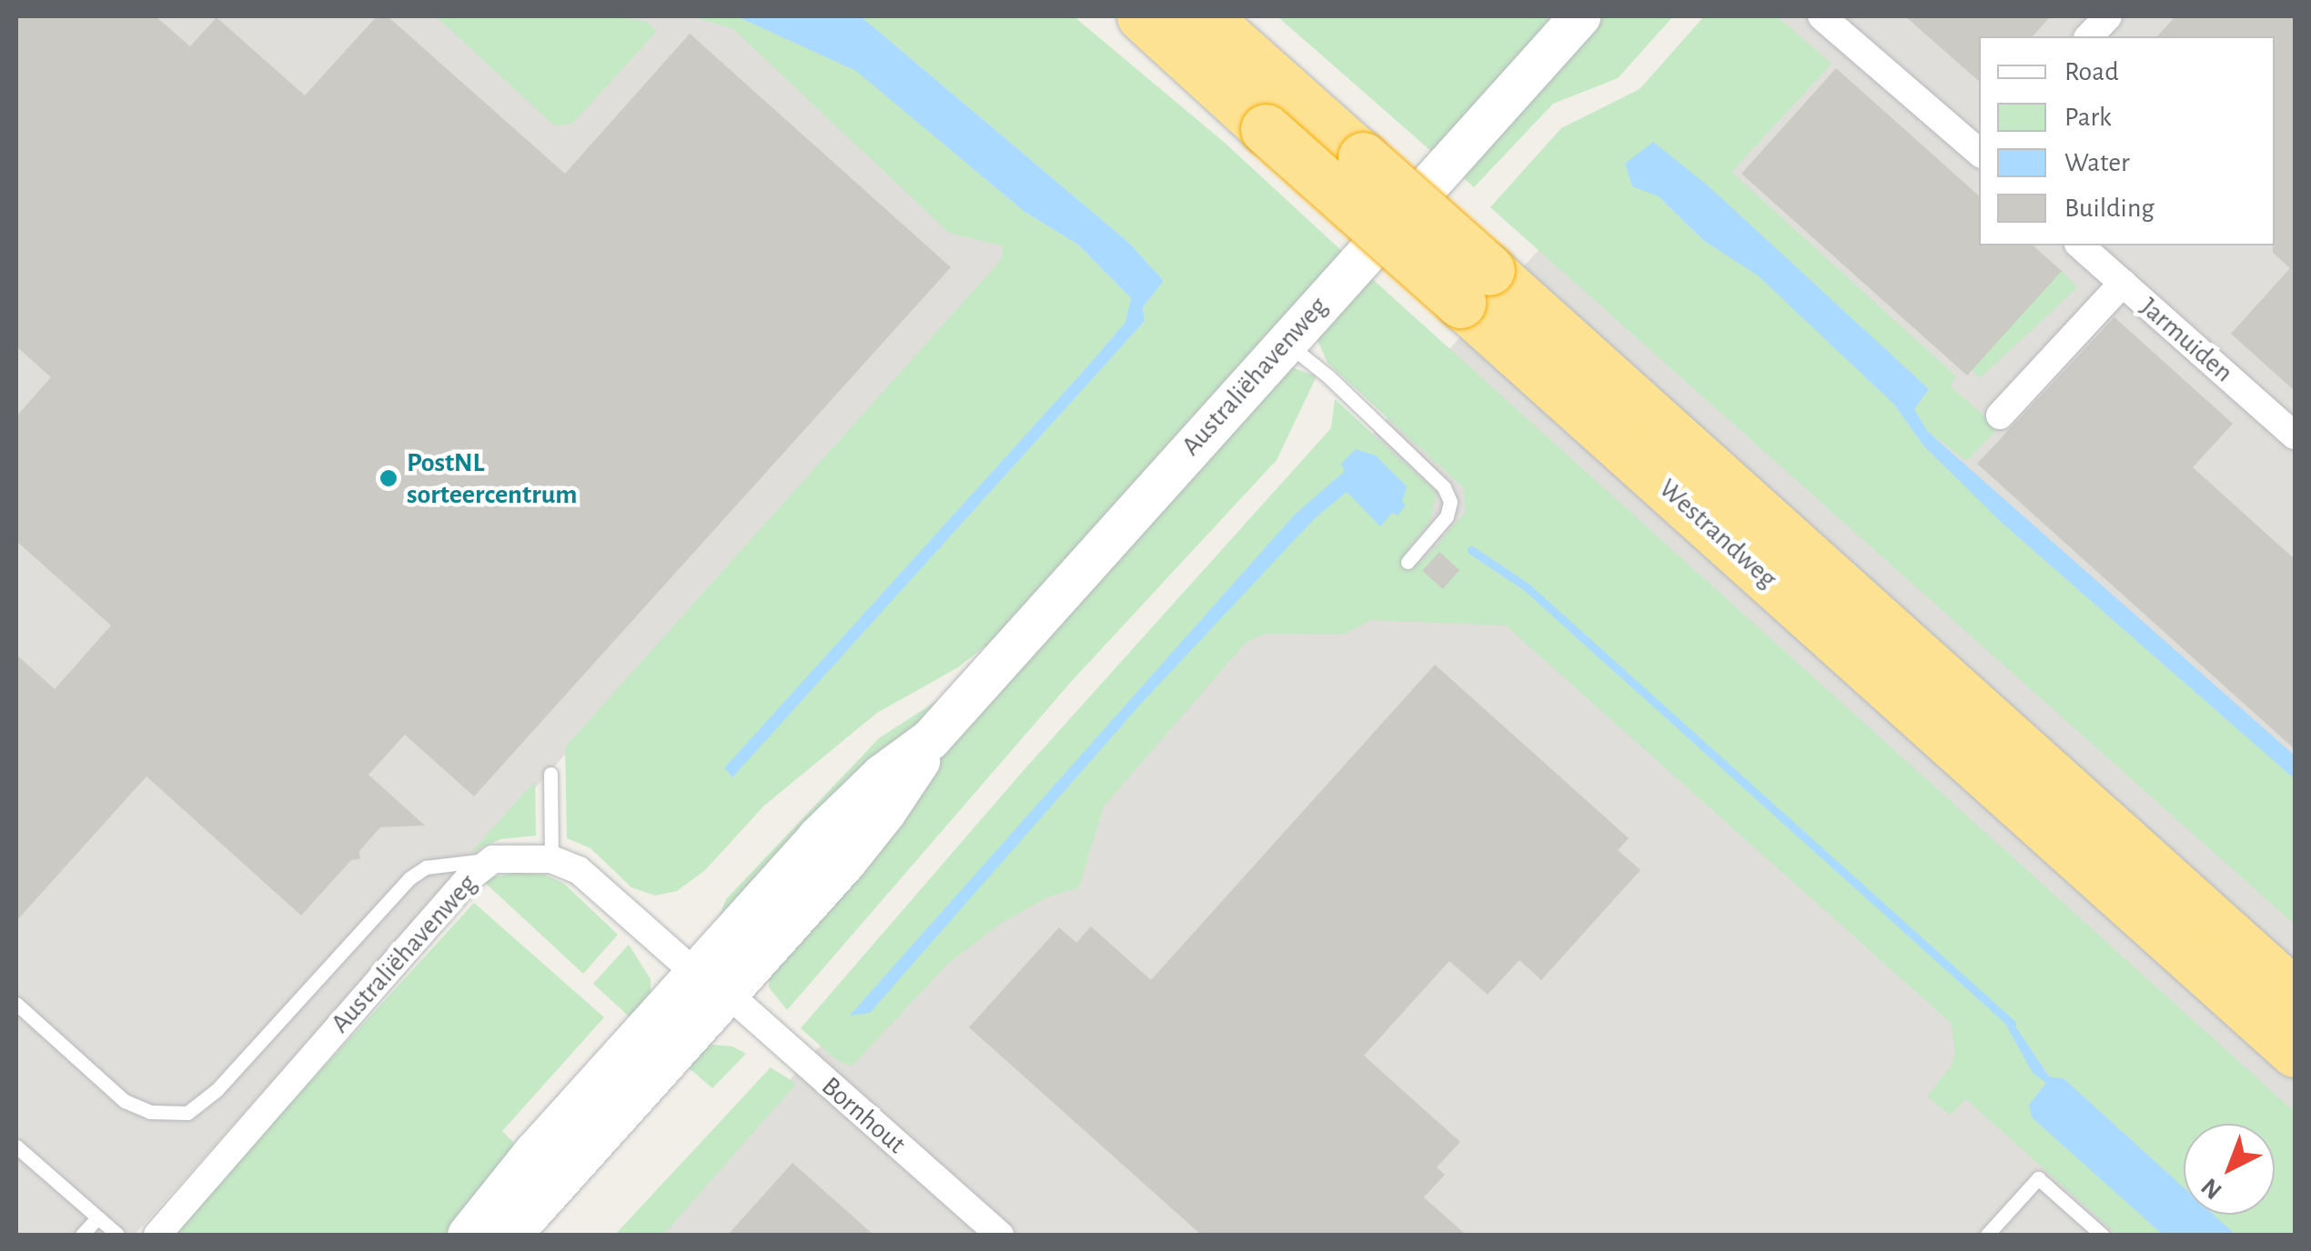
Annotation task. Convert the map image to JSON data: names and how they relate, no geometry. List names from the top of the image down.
{
  "streets": {
    "highway": ["Westrandweg"],
    "street": ["Jarmuiden", "Australiëhavenweg", "Bornhout"]
  },
  "crossings": [
    ["Australiëhavenweg", "Bornhout"]
  ],
  "places": ["PostNL sorteercentrum"],
  "legend": [
    "Road",
    "Park",
    "Water",
    "Building"
  ],
  "north": "bottom left"
}
